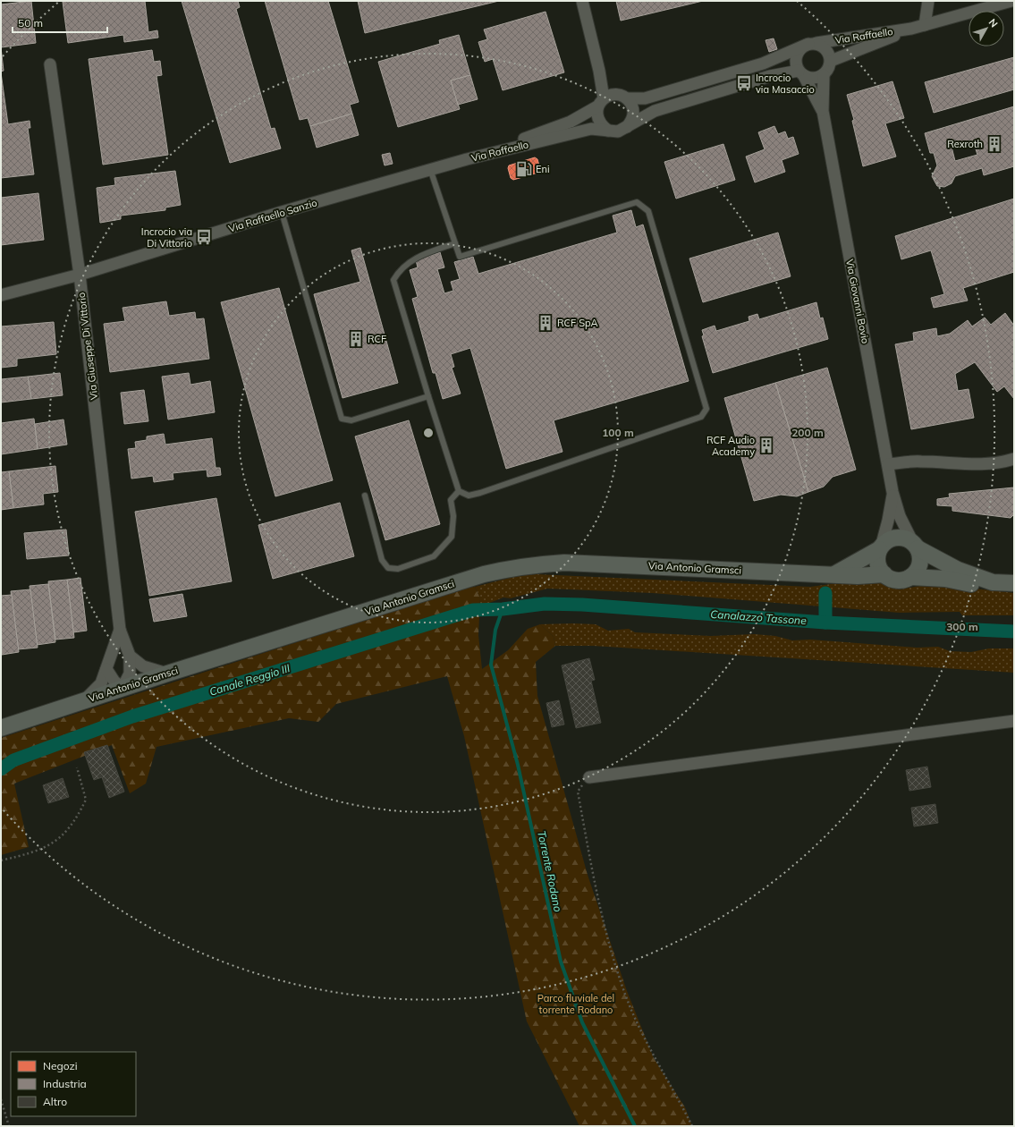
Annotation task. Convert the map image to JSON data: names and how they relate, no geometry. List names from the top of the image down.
{
  "streets": {
    "street": [
      "Via Raffaello",
      "Via Raffaello Sanzio",
      "Via Giovanni Bovio",
      "Via Giuseppe Di Vittorio",
      "Via Antonio Gramsci"
    ]
  },
  "crossings": [
    ["Via Raffaello", "Via Raffaello Sanzio"],
    ["Via Raffaello", "Via Giovanni Bovio"],
    ["Via Raffaello Sanzio", "Via Giuseppe Di Vittorio"],
    ["Via Giovanni Bovio", "Via Antonio Gramsci"],
    ["Via Giuseppe Di Vittorio", "Via Antonio Gramsci"]
  ],
  "water": ["Canalazzo Tassone", "Canale Reggio III", "Torrente Rodano"],
  "parks": ["Parco fluviale del torrente Rodano"],
  "places": {
    "bus stop": ["Incrocio via Masaccio", "Incrocio via Di Vittorio"],
    "building": [
      "Rexroth",
      "RCF SpA",
      "RCF",
      "RCF Audio Academy"
    ],
    "fuel station": ["Eni"]
  },
  "legend": ["Negozi", "Industria", "Altro"],
  "scale_bar": "50 m",
  "north": "top right",
  "rings": ["100 m", "200 m", "300 m"]
}
